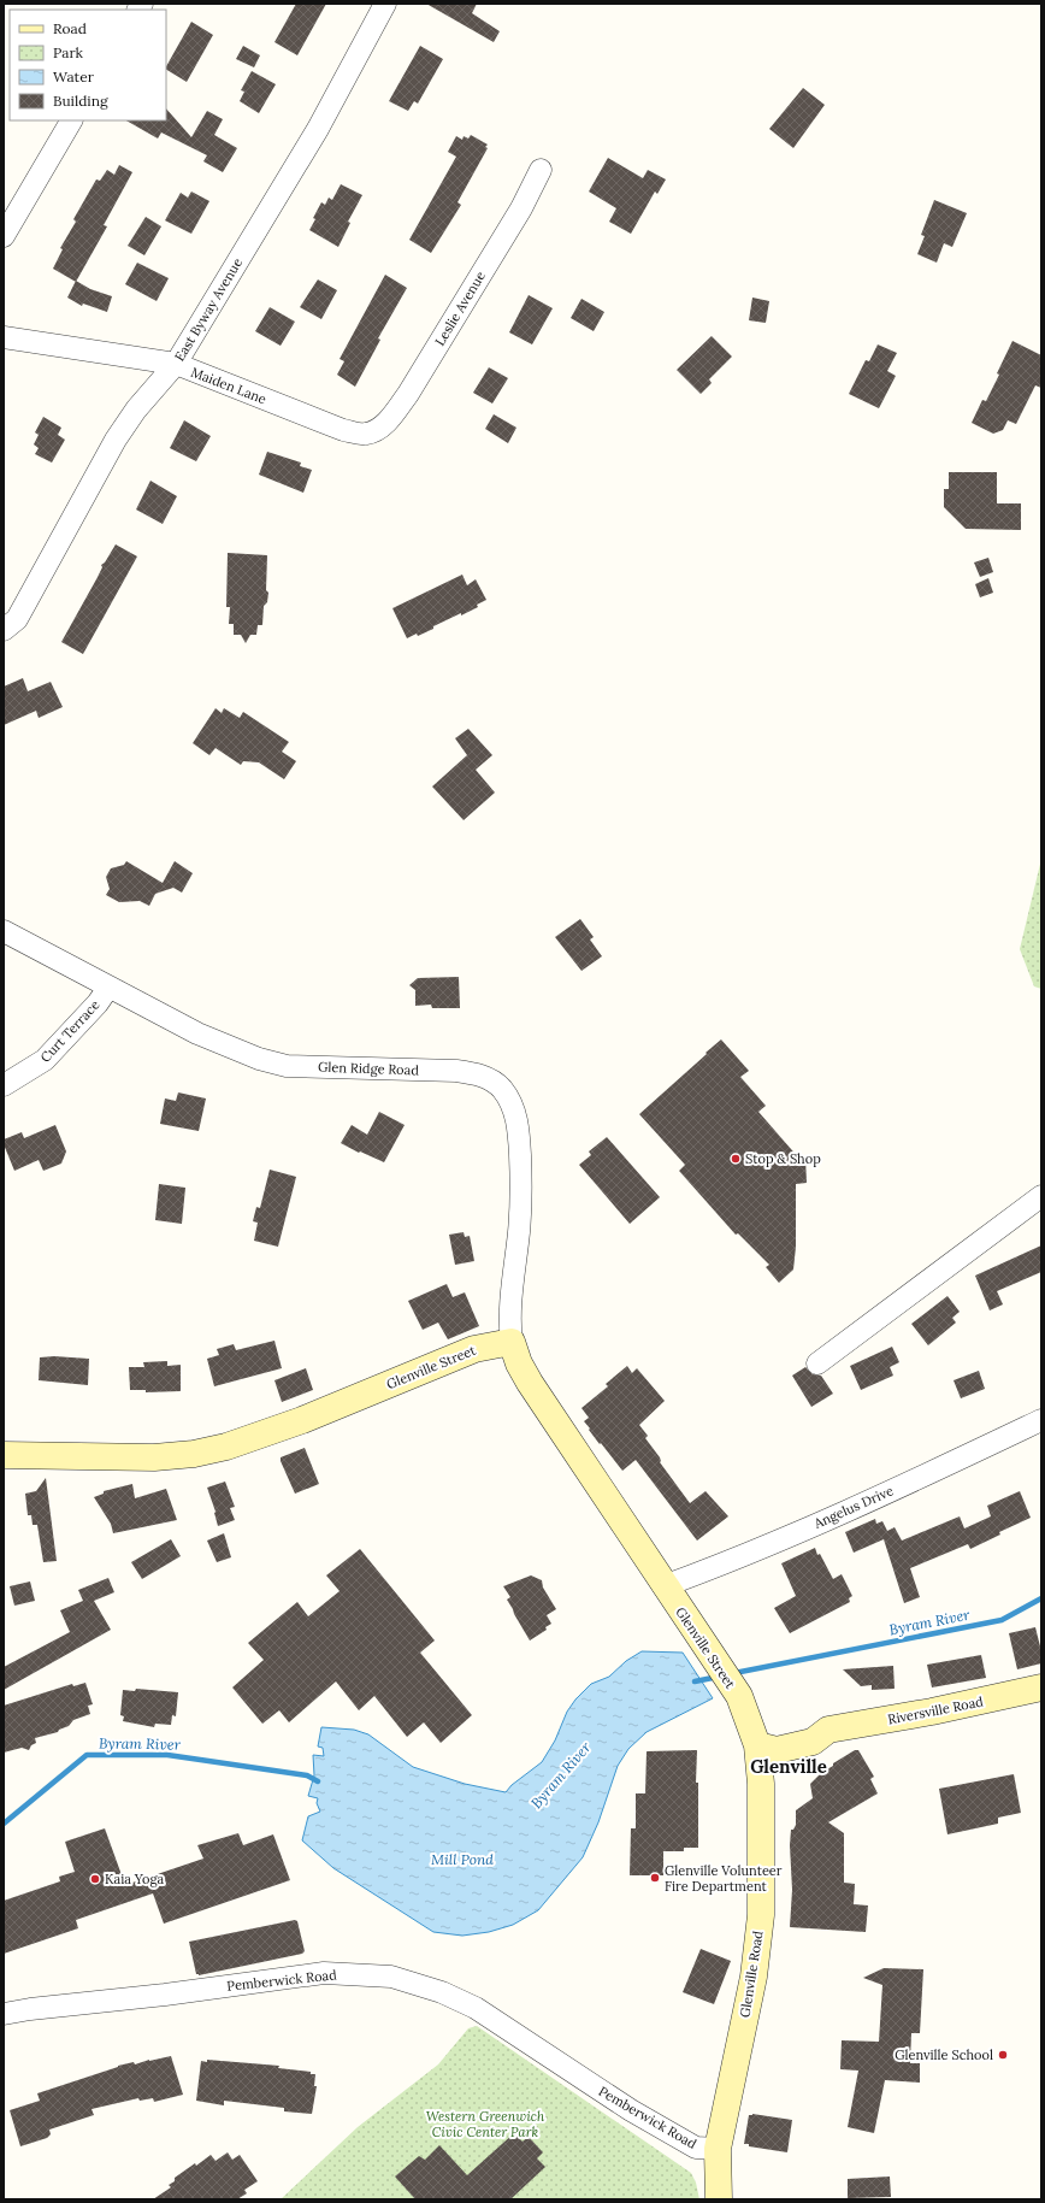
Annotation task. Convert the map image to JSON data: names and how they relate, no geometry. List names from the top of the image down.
{
  "streets": {
    "main road": ["Glenville Street", "Riversville Road", "Glenville Road"],
    "street": [
      "Leslie Avenue",
      "East Byway Avenue",
      "Maiden Lane",
      "Curt Terrace",
      "Glen Ridge Road",
      "Angelus Drive",
      "Pemberwick Road"
    ]
  },
  "crossings": [
    ["Leslie Avenue", "Maiden Lane"],
    ["East Byway Avenue", "Maiden Lane"],
    ["Curt Terrace", "Glen Ridge Road"],
    ["Glen Ridge Road", "Glenville Street"],
    ["Glenville Street", "Angelus Drive"],
    ["Glenville Street", "Riversville Road"],
    ["Glenville Street", "Glenville Road"],
    ["Riversville Road", "Glenville Road"],
    ["Glenville Road", "Pemberwick Road"]
  ],
  "districts": ["Glenville"],
  "water": ["Byram River", "Mill Pond"],
  "parks": ["Western Greenwich Civic Center Park"],
  "places": [
    "Stop & Shop",
    "Glenville Volunteer Fire Department",
    "Kaia Yoga",
    "Glenville School"
  ],
  "legend": [
    "Road",
    "Park",
    "Water",
    "Building"
  ]
}
